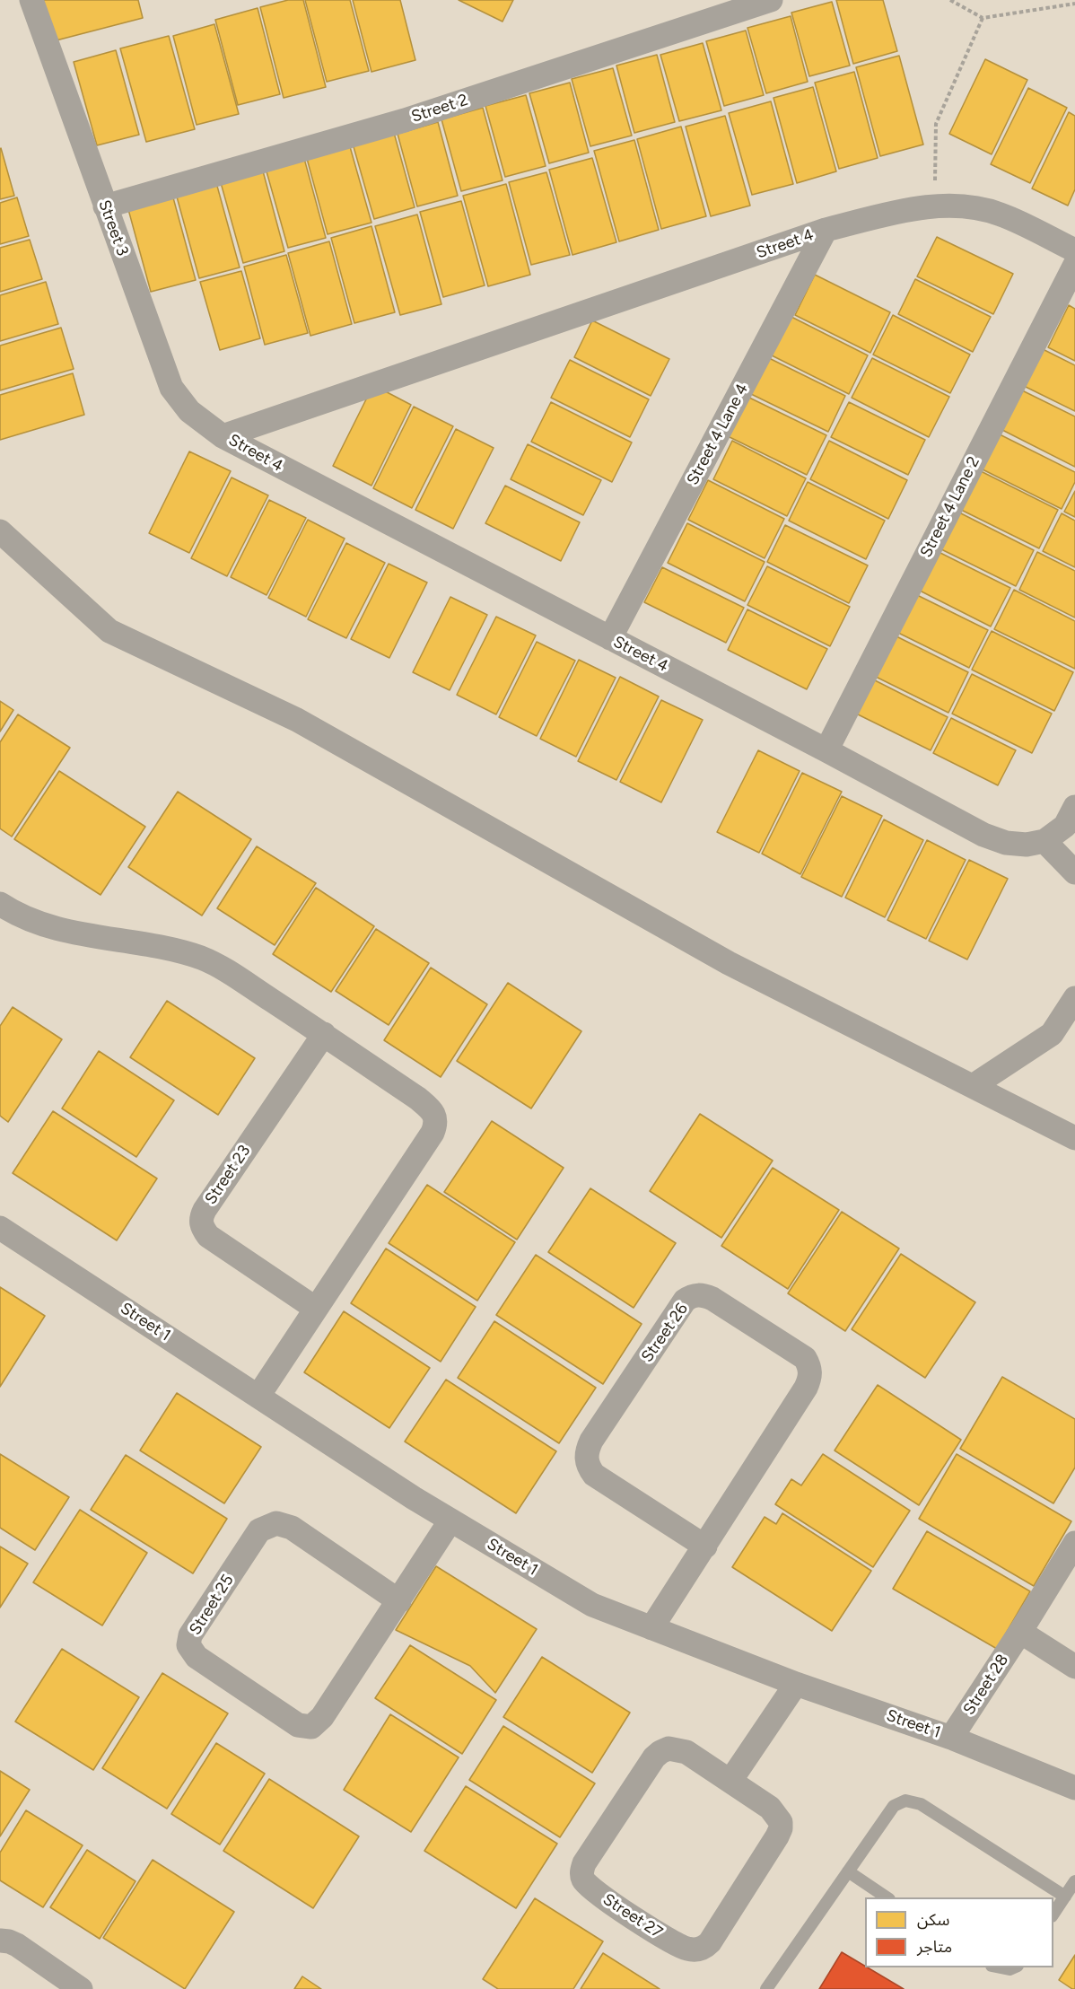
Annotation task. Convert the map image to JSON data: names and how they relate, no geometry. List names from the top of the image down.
{
  "streets": {
    "street": [
      "Street 2",
      "Street 3",
      "Street 4",
      "Street 4 Lane 4",
      "Street 4 Lane 2",
      "Street 23",
      "Street 1",
      "Street 26",
      "Street 25",
      "Street 28",
      "Street 27"
    ]
  },
  "crossings": [
    ["Street 2", "Street 3"],
    ["Street 3", "Street 4"],
    ["Street 4", "Street 4 Lane 4"],
    ["Street 4", "Street 4 Lane 2"],
    ["Street 1", "Street 26"],
    ["Street 1", "Street 25"],
    ["Street 1", "Street 28"]
  ],
  "legend": ["سكن", "متاجر"]
}
